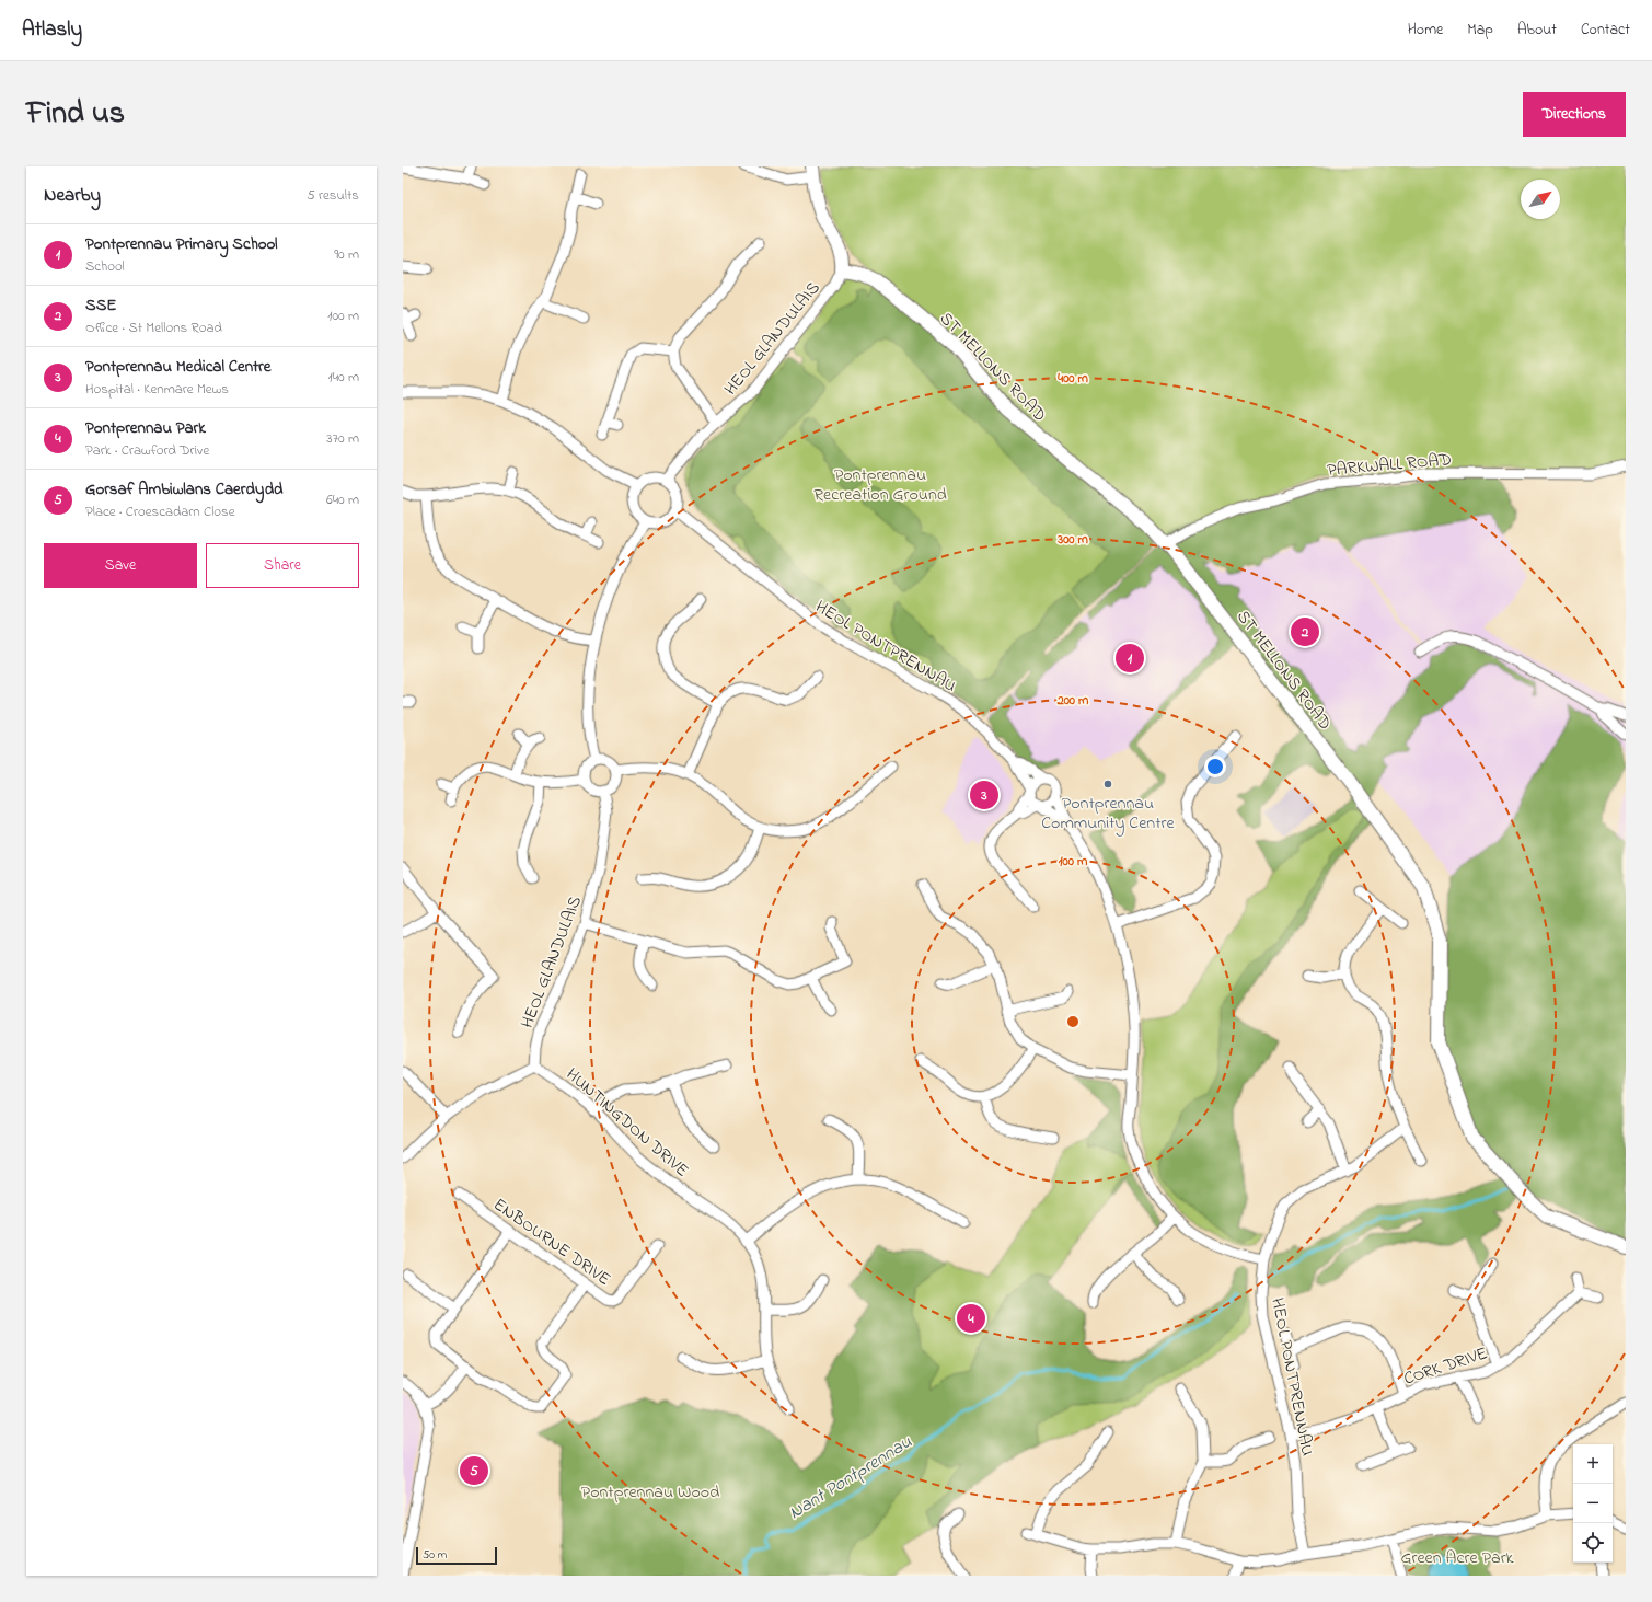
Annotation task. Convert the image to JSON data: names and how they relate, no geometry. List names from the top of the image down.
{
  "streets": {
    "main road": ["ST MELLONS ROAD"],
    "street": [
      "HEOL GLANDULAIS",
      "PARKWALL ROAD",
      "HEOL PONTPRENNAU",
      "HUNTINGDON DRIVE",
      "ENBOURNE DRIVE",
      "CORK DRIVE"
    ]
  },
  "crossings": [
    ["HEOL GLANDULAIS", "ST MELLONS ROAD"],
    ["HEOL GLANDULAIS", "HEOL PONTPRENNAU"],
    ["HEOL GLANDULAIS", "HUNTINGDON DRIVE"],
    ["ST MELLONS ROAD", "PARKWALL ROAD"],
    ["HEOL PONTPRENNAU", "CORK DRIVE"]
  ],
  "water": ["Nant Pontprennau"],
  "parks": ["Pontprennau Recreation Ground", "Pontprennau Wood", "Green Acre Park"],
  "places": ["Pontprennau Community Centre"],
  "scale_bar": "50 m",
  "north": "top right",
  "page": {
    "header": "Atlasly",
    "nav": [
      "Home",
      "Map",
      "About",
      "Contact"
    ],
    "title": "Find us",
    "buttons": [
      "Directions",
      ["Save", "Share"]
    ],
    "heading": ["Nearby", "5 results"],
    "list": [
      {
        "mark": "1",
        "name": "Pontprennau Primary School",
        "note": "School",
        "value": "90 m"
      },
      {
        "mark": "2",
        "name": "SSE",
        "note": "Office · St Mellons Road",
        "value": "100 m"
      },
      {
        "mark": "3",
        "name": "Pontprennau Medical Centre",
        "note": "Hospital · Kenmare Mews",
        "value": "140 m"
      },
      {
        "mark": "4",
        "name": "Pontprennau Park",
        "note": "Park · Crawford Drive",
        "value": "370 m"
      },
      {
        "mark": "5",
        "name": "Gorsaf Ambiwlans Caerdydd",
        "note": "Place · Croescadarn Close",
        "value": "640 m"
      }
    ],
    "pins": [
      "2",
      "1",
      "3",
      "4",
      "5"
    ],
    "map_buttons": ["+", "−"],
    "scale": "50 m"
  },
  "rings": [
    "400 m",
    "300 m",
    "200 m",
    "100 m"
  ]
}
